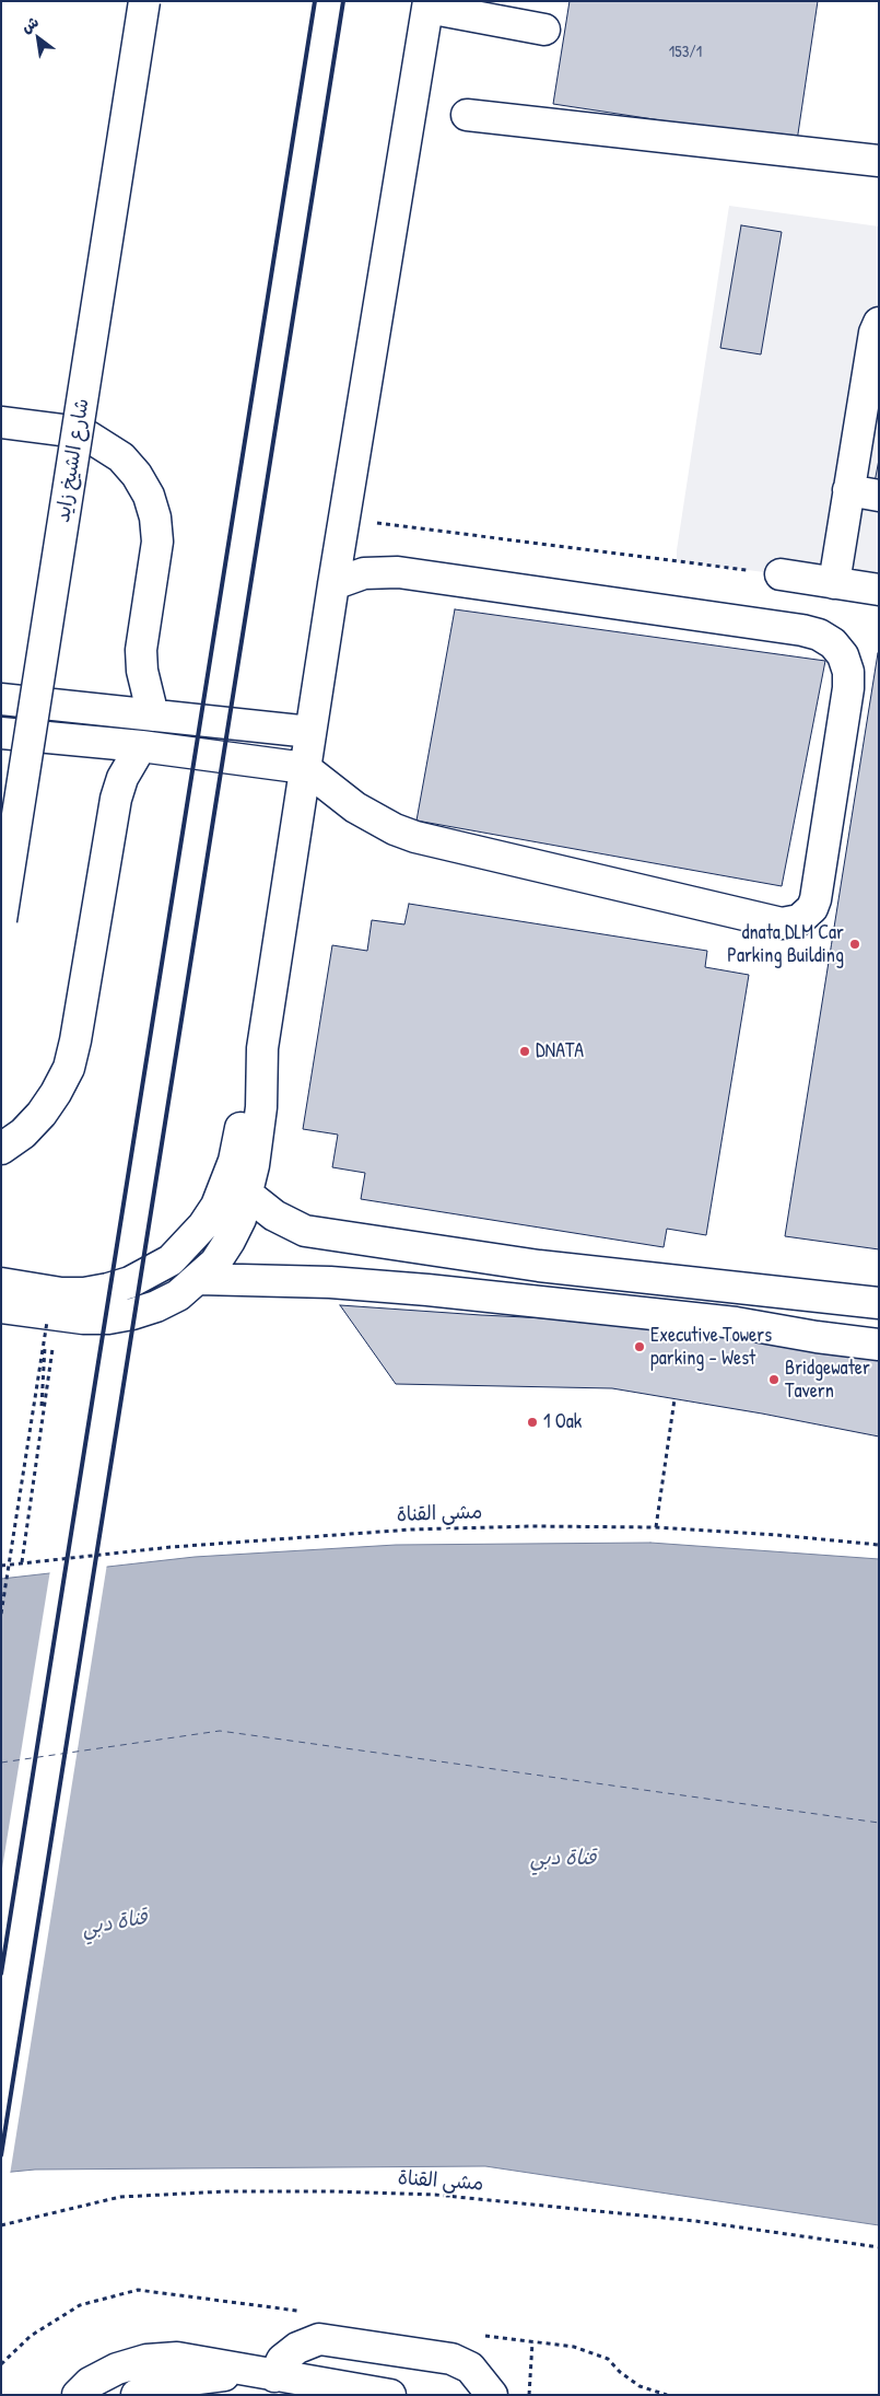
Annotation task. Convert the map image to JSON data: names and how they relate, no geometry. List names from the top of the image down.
{
  "streets": {
    "main road": ["شارع الشيخ زايد"],
    "path": ["مشي القناة"]
  },
  "water": ["قناة دبي"],
  "places": [
    "dnata DLM Car Parking Building",
    "DNATA",
    "Executive Towers parking - West",
    "Bridgewater Tavern",
    "1 Oak"
  ],
  "house_numbers": ["153/1"],
  "north": "top left"
}
